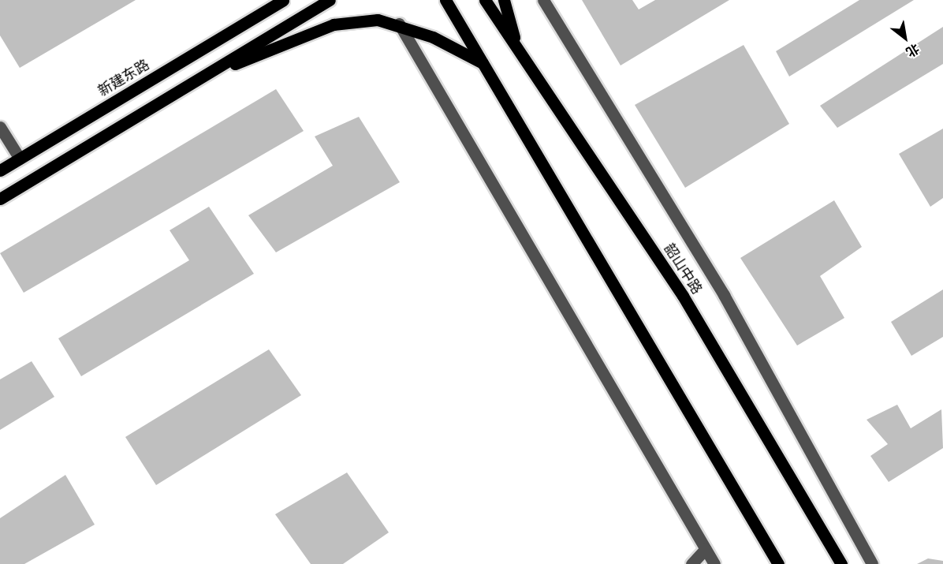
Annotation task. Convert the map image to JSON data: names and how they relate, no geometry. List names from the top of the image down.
{
  "streets": {
    "main road": ["新建东路", "韶山中路"]
  },
  "north": "bottom right"
}
